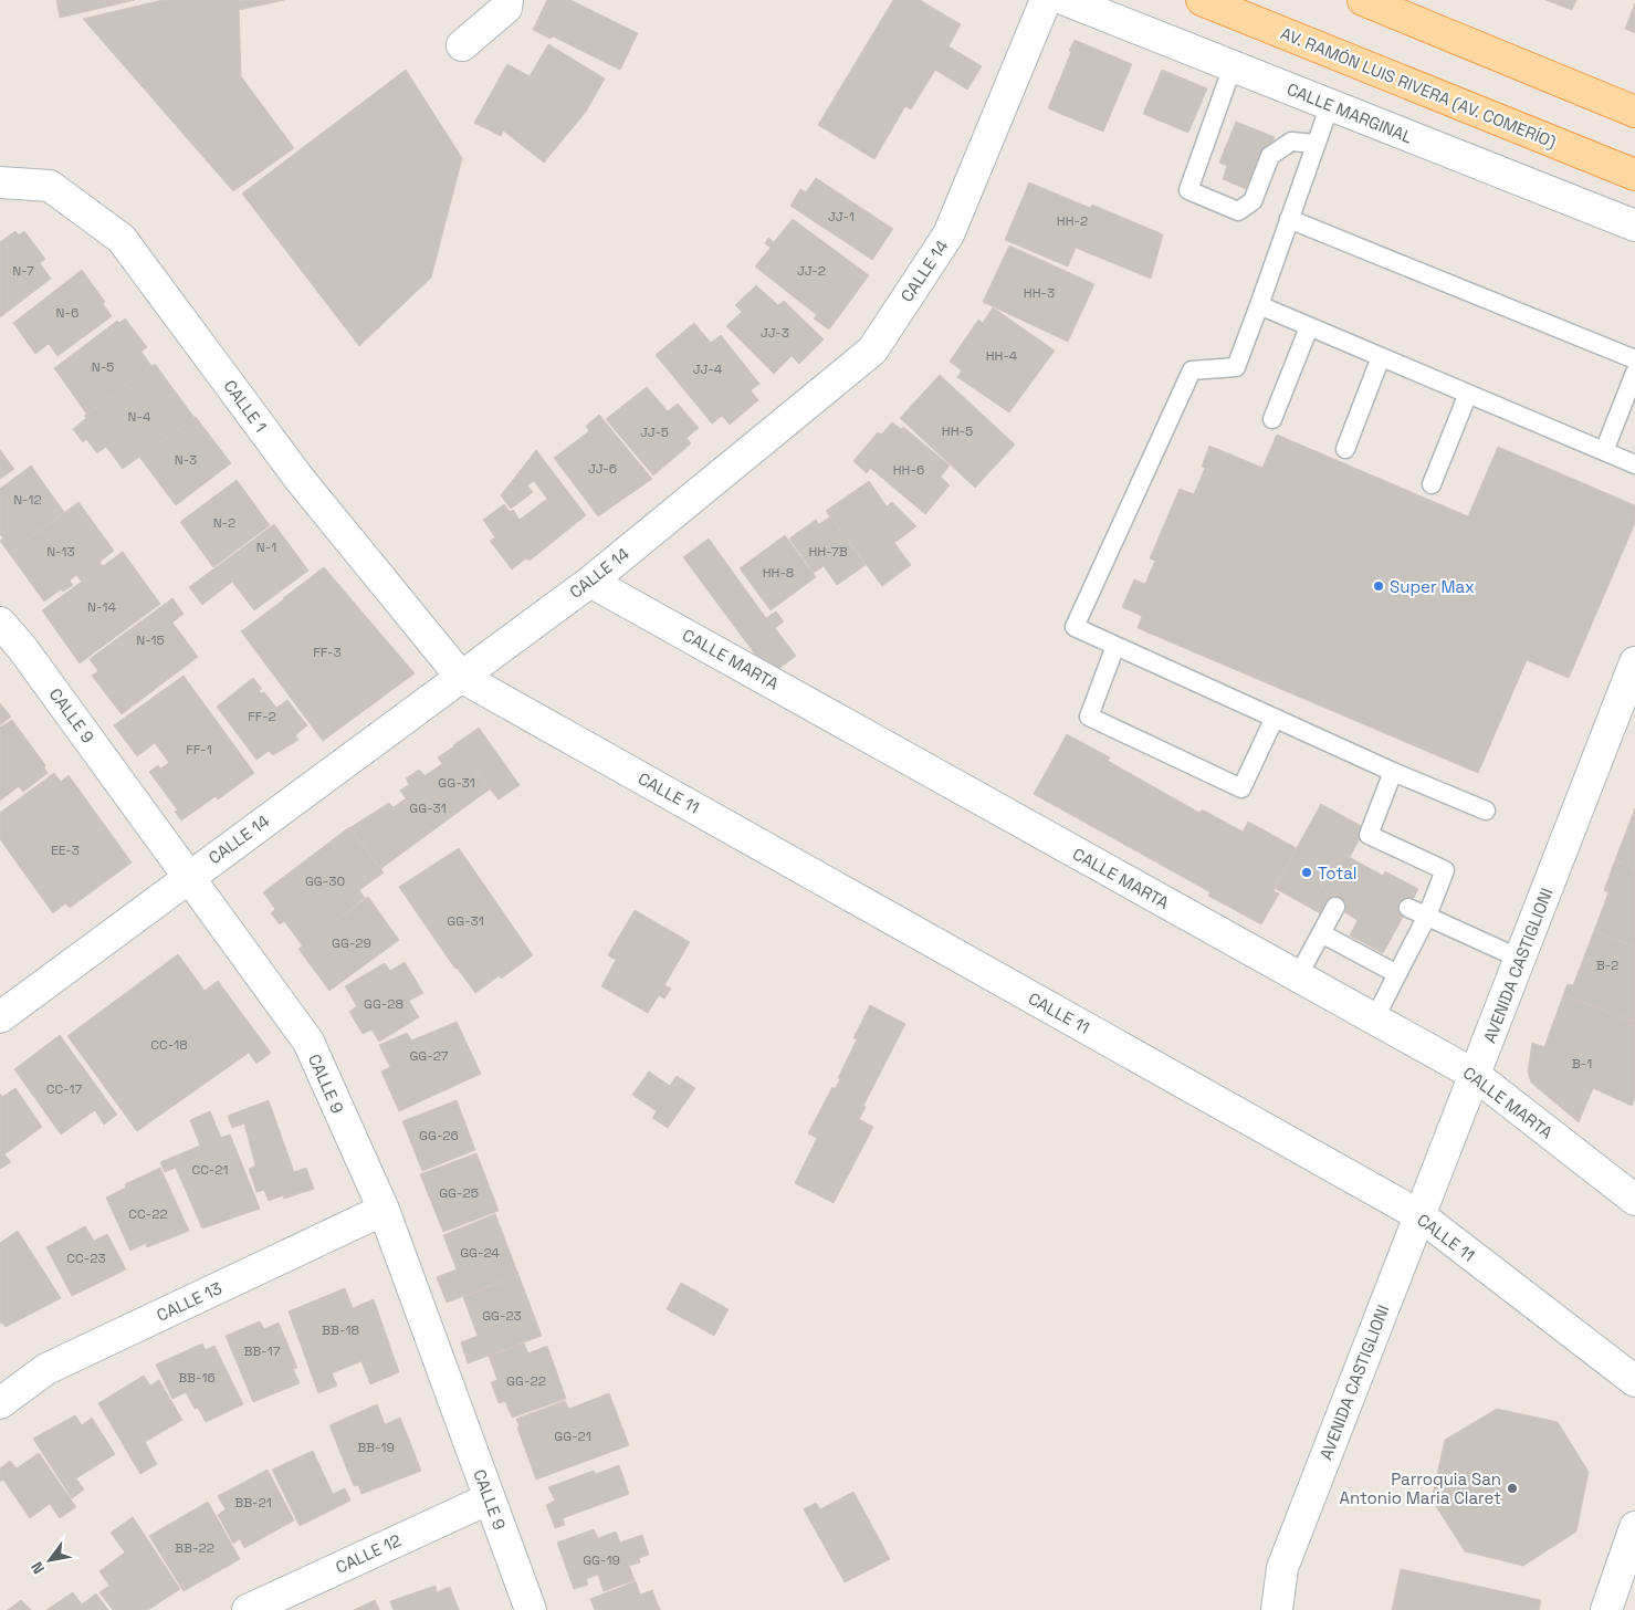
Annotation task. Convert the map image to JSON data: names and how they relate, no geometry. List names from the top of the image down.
{
  "streets": {
    "main road": ["AV. RAMÓN LUIS RIVERA (AV. COMERÍO)"],
    "street": [
      "CALLE MARGINAL",
      "CALLE 14",
      "CALLE 1",
      "CALLE MARTA",
      "CALLE 9",
      "CALLE 11",
      "AVENIDA CASTIGLIONI",
      "CALLE 13",
      "CALLE 12"
    ]
  },
  "crossings": [
    ["CALLE 14", "CALLE 1"],
    ["CALLE 14", "CALLE MARTA"],
    ["CALLE 14", "CALLE 9"],
    ["CALLE 14", "CALLE 11"],
    ["CALLE 1", "CALLE 11"],
    ["CALLE MARTA", "AVENIDA CASTIGLIONI"],
    ["CALLE 9", "CALLE 13"],
    ["CALLE 9", "CALLE 12"],
    ["CALLE 11", "AVENIDA CASTIGLIONI"]
  ],
  "places": ["Super Max", "Total", "Parroquia San Antonio Maria Claret"],
  "house_numbers": [
    "JJ-1",
    "HH-2",
    "N-7",
    "JJ-2",
    "HH-3",
    "N-6",
    "JJ-3",
    "HH-4",
    "N-5",
    "JJ-4",
    "N-4",
    "HH-5",
    "JJ-5",
    "N-3",
    "JJ-6",
    "HH-6",
    "N-12",
    "N-2",
    "N-1",
    "N-13",
    "HH-7B",
    "HH-8",
    "N-14",
    "N-15",
    "FF-3",
    "FF-2",
    "FF-1",
    "GG-31",
    "GG-31",
    "EE-3",
    "GG-30",
    "GG-31",
    "GG-29",
    "B-2",
    "GG-28",
    "CC-18",
    "GG-27",
    "B-1",
    "CC-17",
    "GG-26",
    "CC-21",
    "GG-25",
    "CC-22",
    "GG-24",
    "CC-23",
    "GG-23",
    "BB-18",
    "BB-17",
    "BB-16",
    "GG-22",
    "GG-21",
    "BB-19",
    "BB-21",
    "BB-22",
    "GG-19"
  ],
  "north": "bottom left"
}
